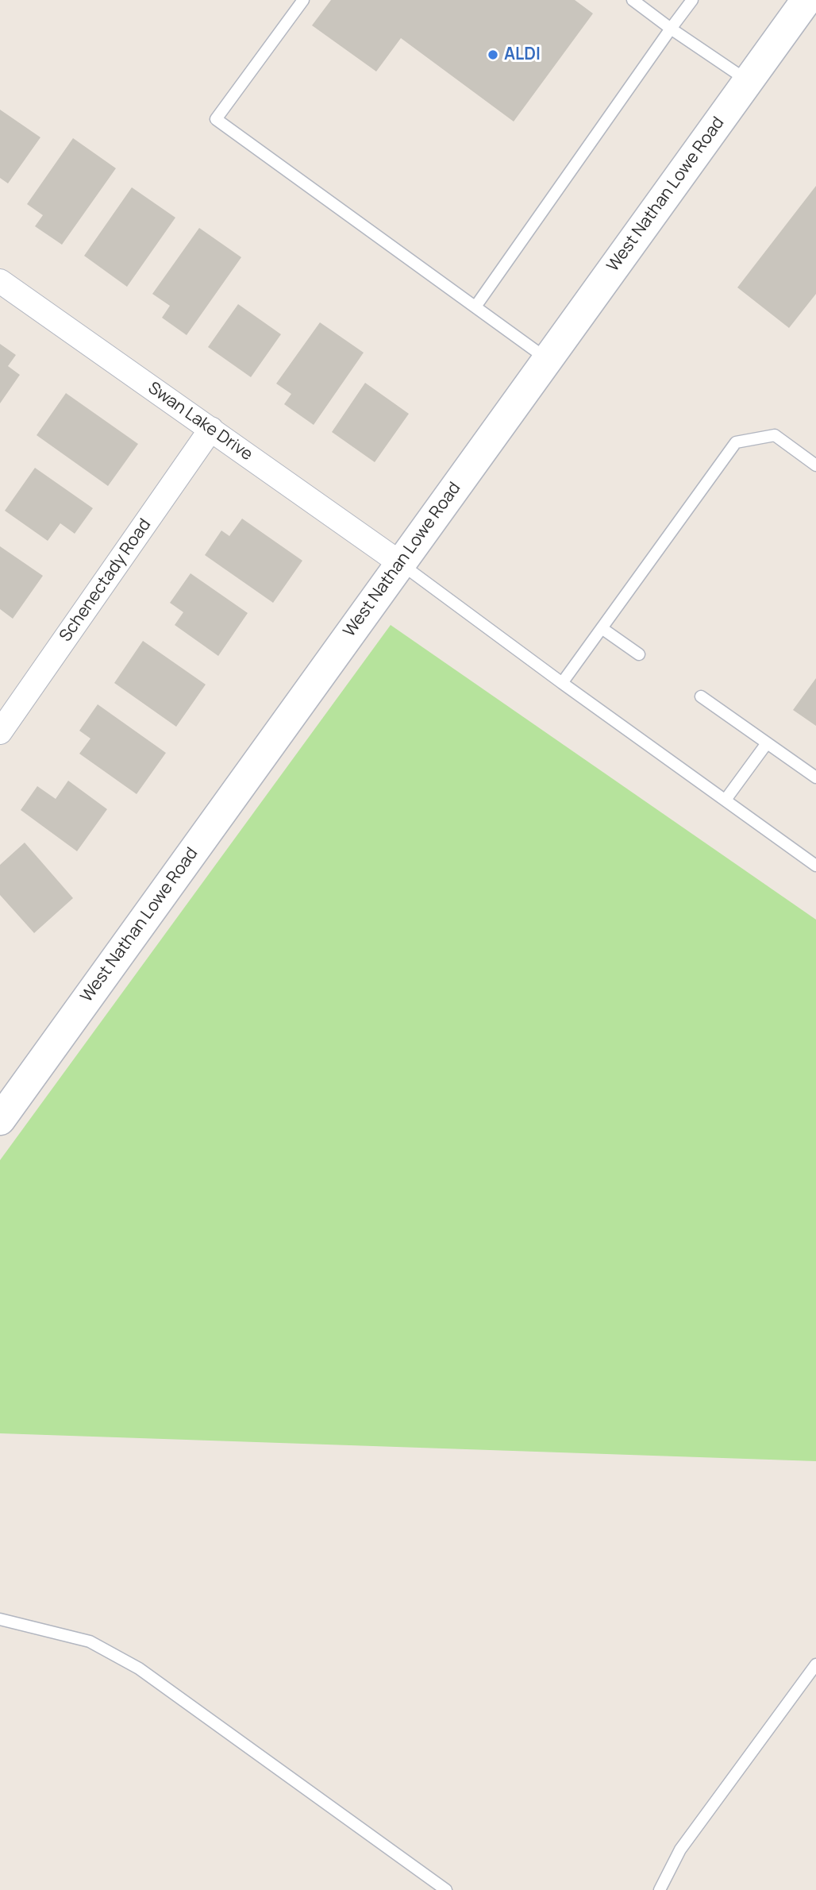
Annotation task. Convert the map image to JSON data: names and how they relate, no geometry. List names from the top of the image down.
{
  "streets": {
    "street": ["West Nathan Lowe Road", "Swan Lake Drive", "Schenectady Road"]
  },
  "crossings": [
    ["West Nathan Lowe Road", "Swan Lake Drive"],
    ["Swan Lake Drive", "Schenectady Road"]
  ],
  "places": ["ALDI"]
}
